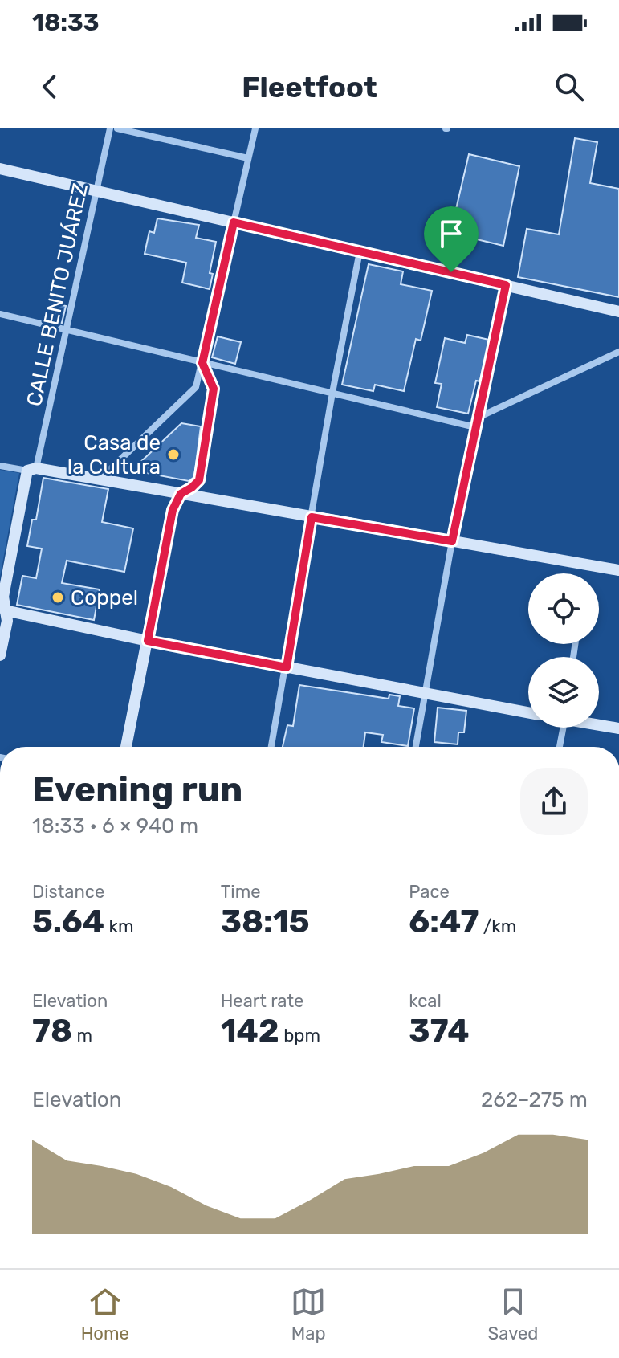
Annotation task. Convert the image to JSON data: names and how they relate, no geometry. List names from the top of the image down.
{
  "streets": {
    "street": ["CALLE BENITO JUÁREZ"]
  },
  "places": ["Casa de la Cultura", "Coppel"],
  "page": {
    "status": "18:33",
    "header": "Fleetfoot",
    "heading": ["Evening run", "18:33 · 6 × 940 m"],
    "stats": [
      ["Distance", "5.64 km"],
      ["Time", "38:15"],
      ["Pace", "6:47 /km"],
      ["Elevation", "78 m"],
      ["Heart rate", "142 bpm"],
      ["kcal", "374"]
    ],
    "chart": ["Elevation", "262–275 m"],
    "tabs": ["Home", "Map", "Saved"]
  }
}
